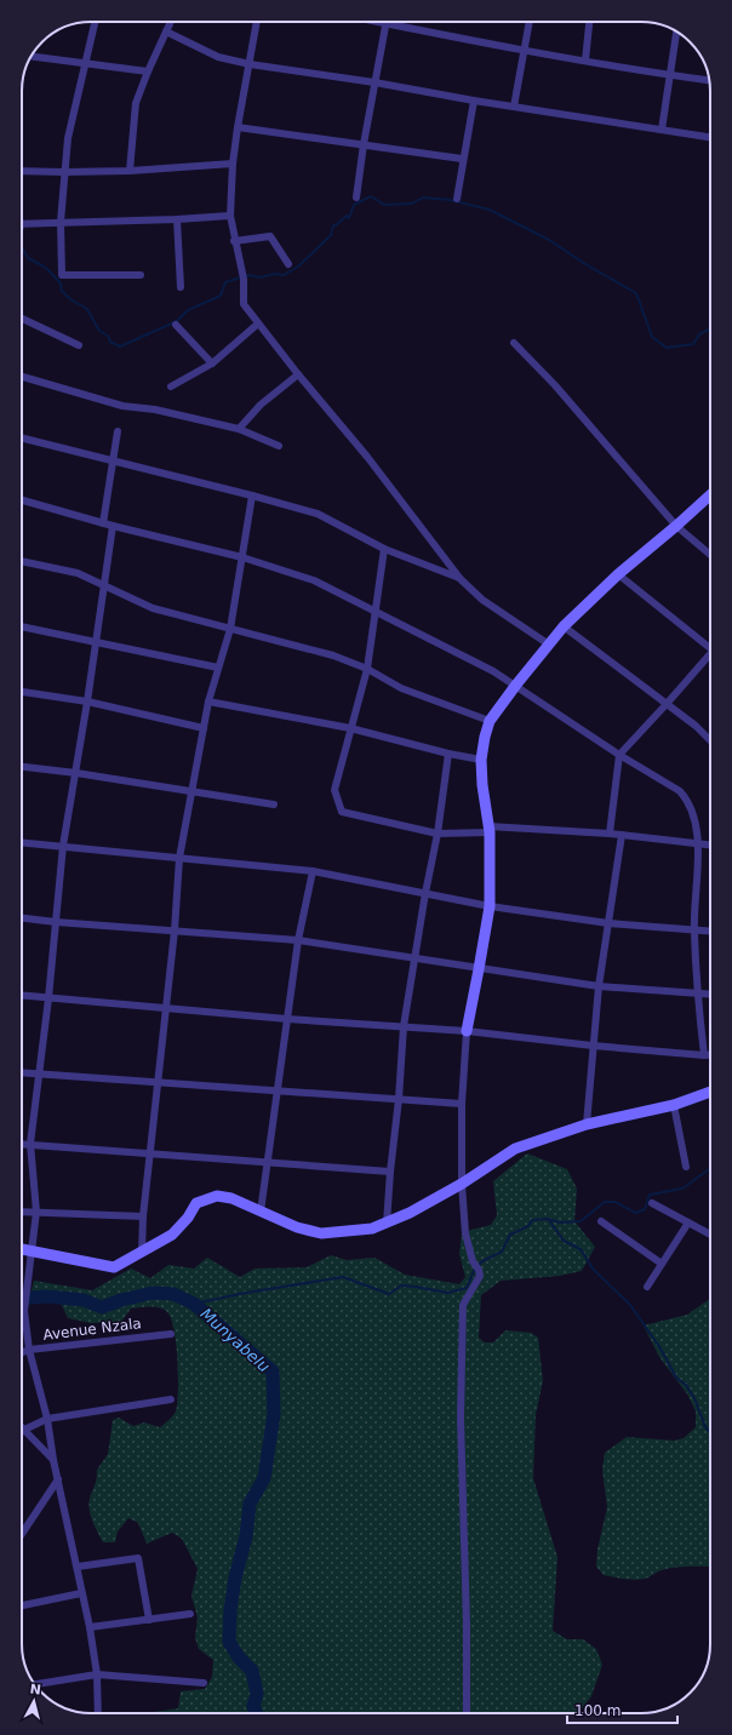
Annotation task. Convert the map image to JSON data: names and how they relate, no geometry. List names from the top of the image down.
{
  "streets": {
    "street": ["Avenue Nzala"]
  },
  "water": ["Munyabelu"],
  "scale_bar": "100 m",
  "north": "top"
}
